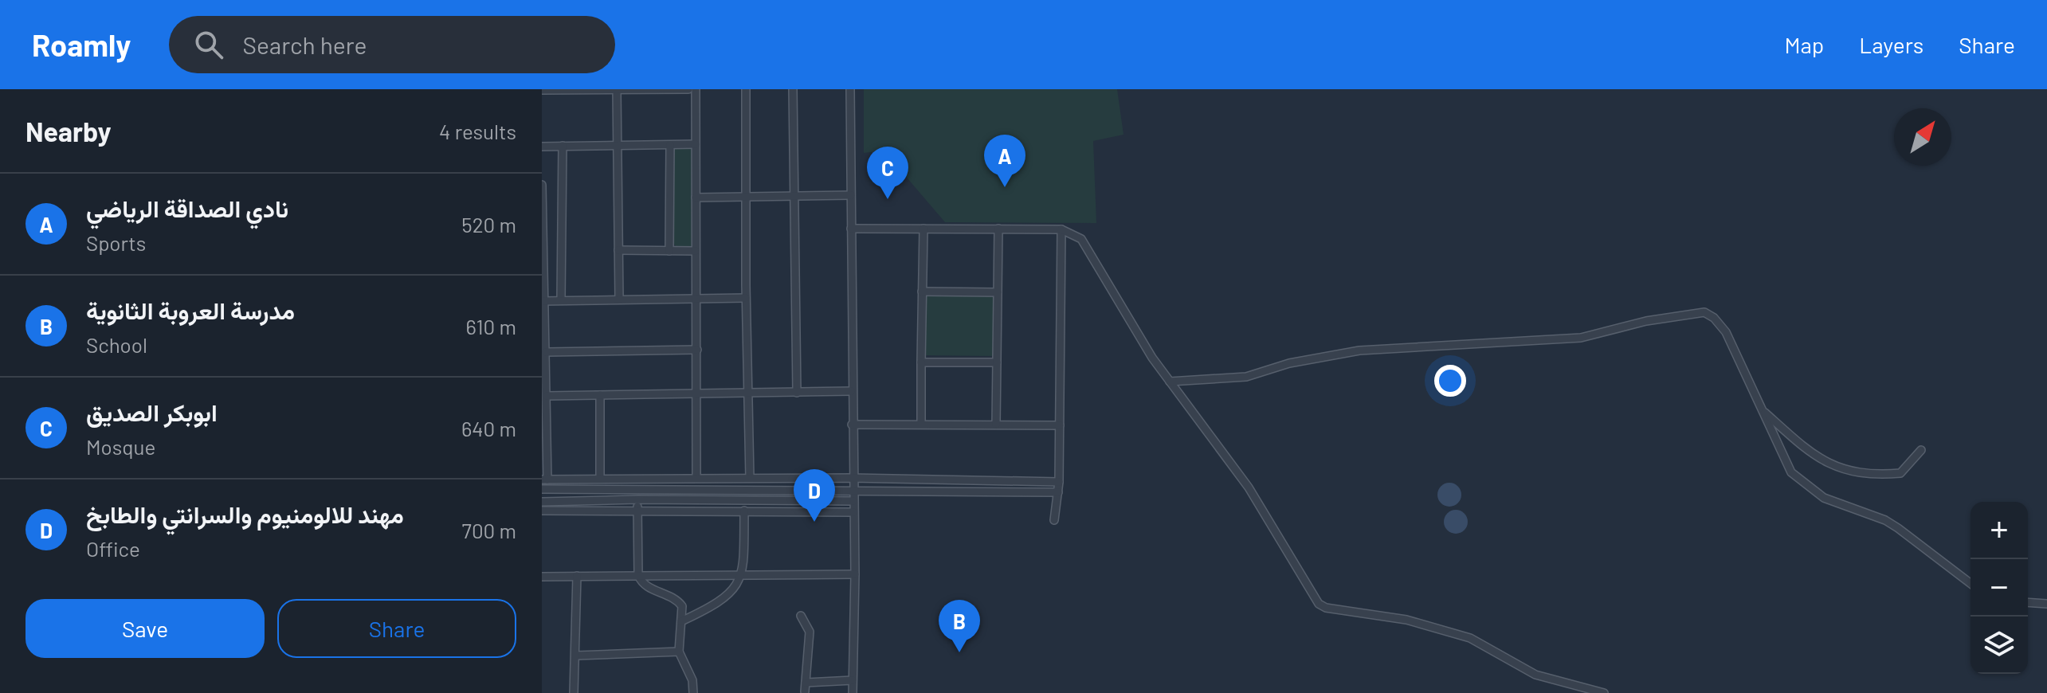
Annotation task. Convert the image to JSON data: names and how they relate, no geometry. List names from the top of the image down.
{
  "north": "top right",
  "page": {
    "header": "Roamly",
    "search": "Search here",
    "nav": ["Map", "Layers", "Share"],
    "heading": ["Nearby", "4 results"],
    "pins": [
      "A",
      "C",
      "D",
      "B"
    ],
    "list": [
      {
        "mark": "A",
        "name": "نادي الصداقة الرياضي",
        "note": "Sports",
        "value": "520 m"
      },
      {
        "mark": "B",
        "name": "مدرسة العروبة الثانوية",
        "note": "School",
        "value": "610 m"
      },
      {
        "mark": "C",
        "name": "ابوبكر الصديق",
        "note": "Mosque",
        "value": "640 m"
      },
      {
        "mark": "D",
        "name": "مهند للالومنيوم والسرانتي والطابخ",
        "note": "Office",
        "value": "700 m"
      }
    ],
    "map_buttons": ["+", "−"],
    "buttons": ["Save", "Share"]
  }
}
